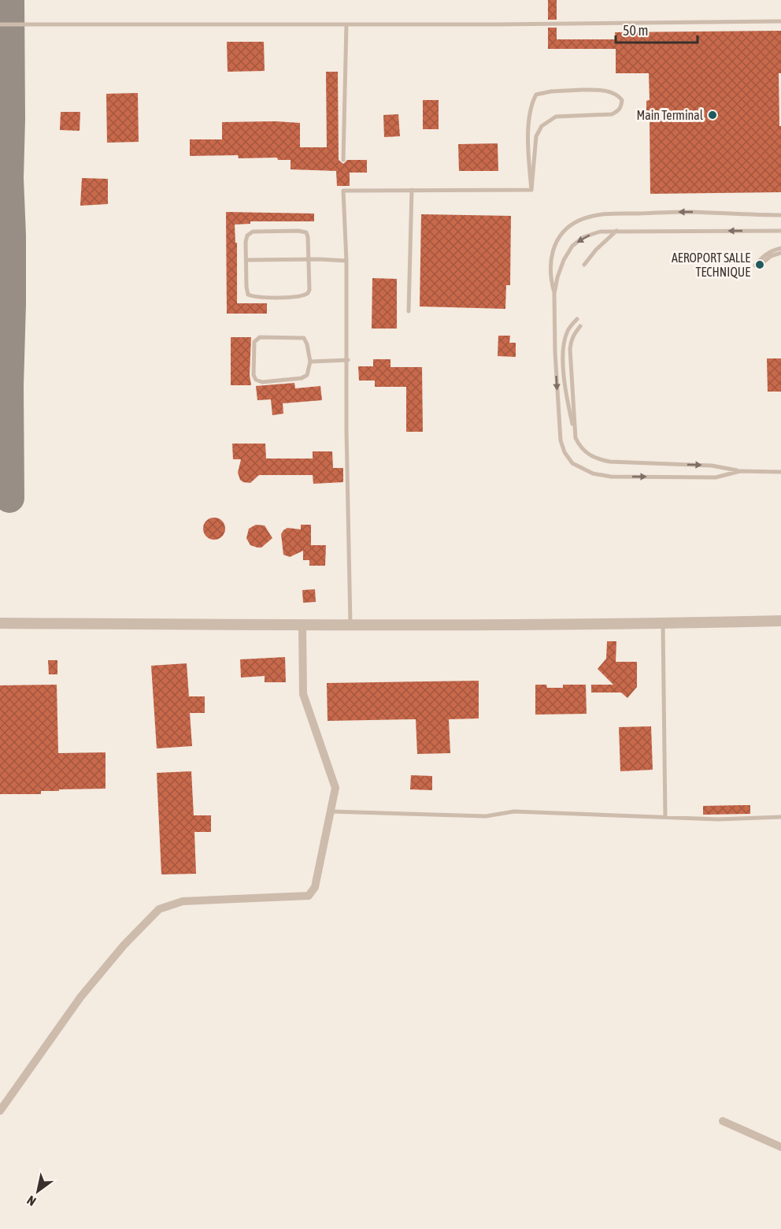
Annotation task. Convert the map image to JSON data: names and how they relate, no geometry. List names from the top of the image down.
{
  "places": ["Main Terminal", "AEROPORT SALLE TECHNIQUE"],
  "scale_bar": "50 m",
  "north": "bottom left"
}
